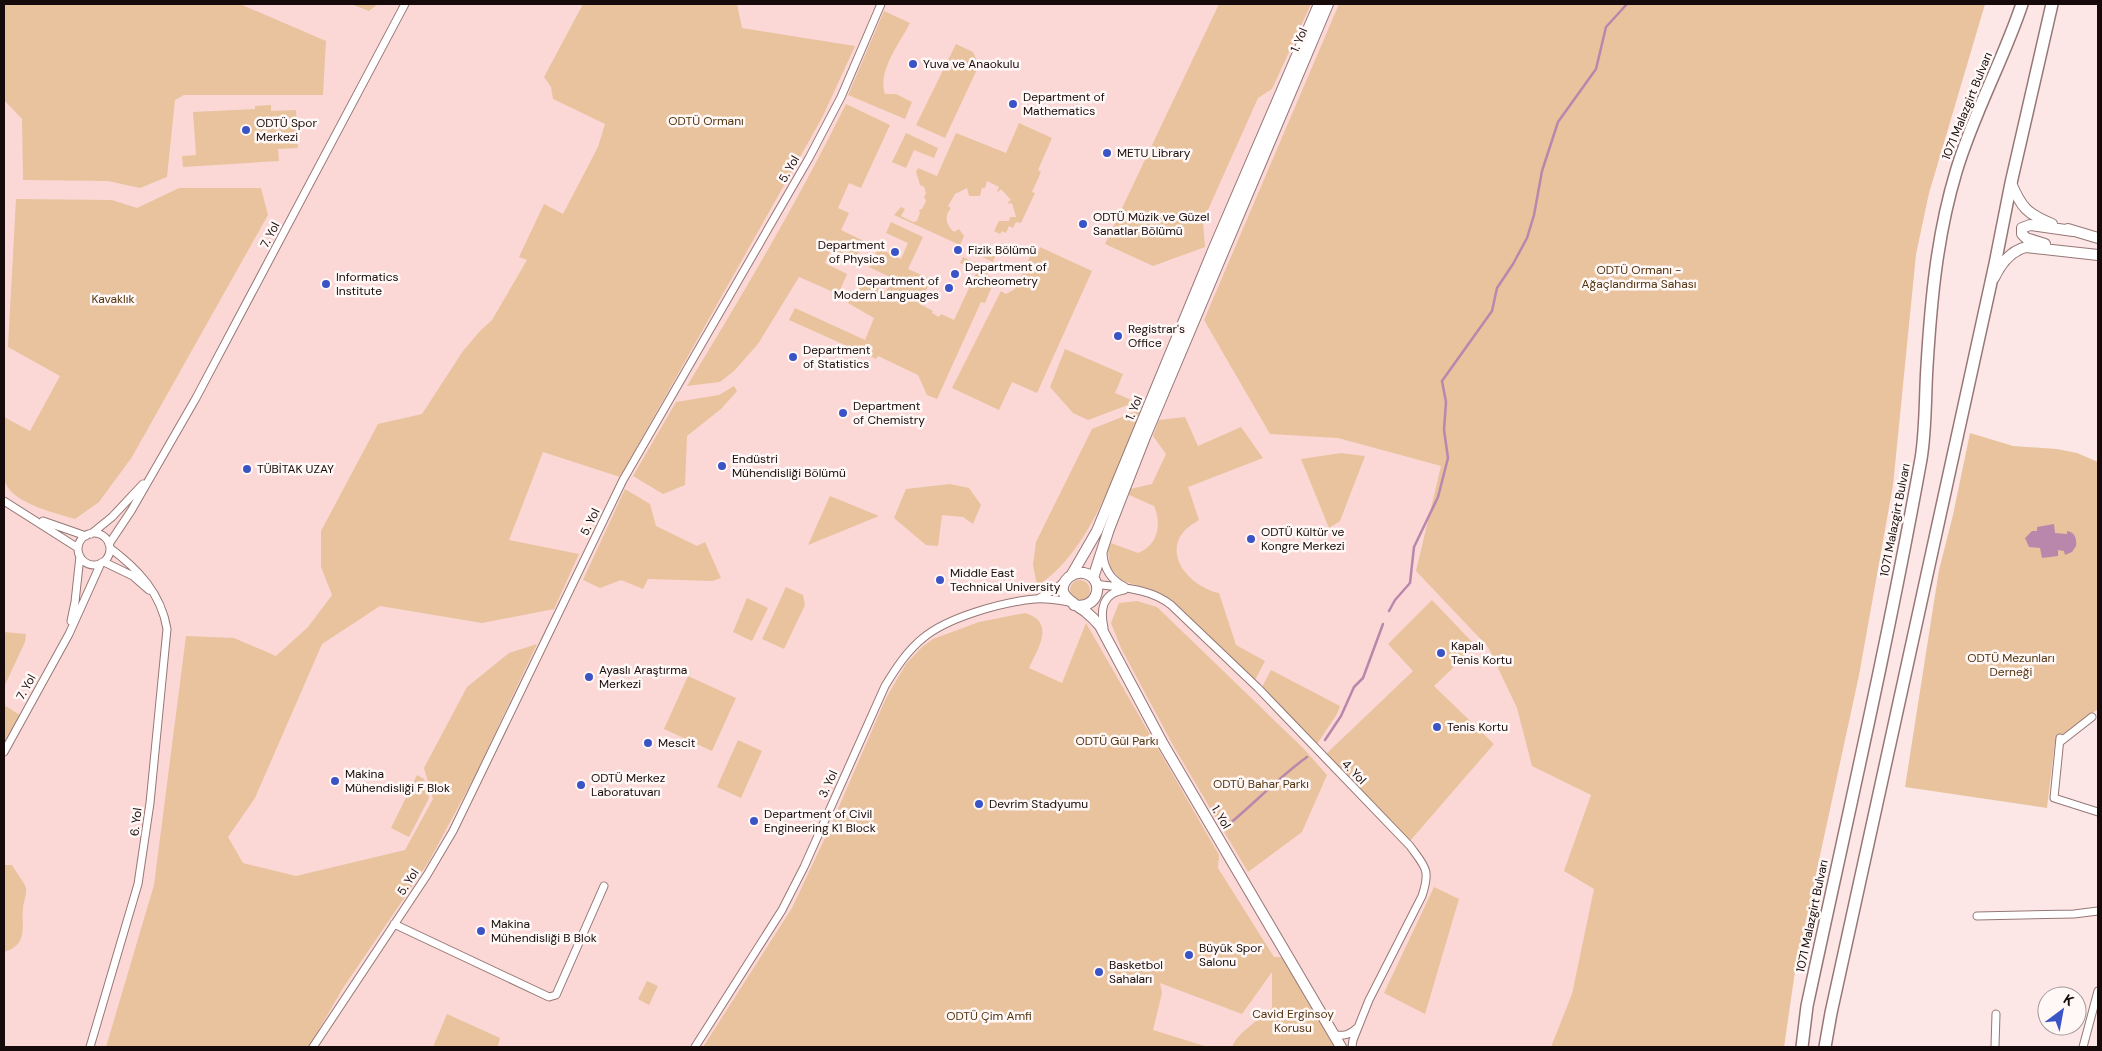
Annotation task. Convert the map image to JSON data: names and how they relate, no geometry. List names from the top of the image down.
{
  "streets": {
    "main road": ["1. Yol", "1071 Malazgirt Bulvarı"],
    "street": [
      "5. Yol",
      "7. Yol",
      "4. Yol",
      "3. Yol",
      "6. Yol"
    ]
  },
  "crossings": [
    ["1. Yol", "4. Yol"],
    ["1. Yol", "3. Yol"],
    ["7. Yol", "6. Yol"],
    ["4. Yol", "3. Yol"]
  ],
  "parks": [
    "ODTÜ Ormanı",
    "ODTÜ Ormanı - Ağaçlandırma Sahası",
    "Kavaklık",
    "ODTÜ Mezunları Derneği",
    "ODTÜ Gül Parkı",
    "ODTÜ Bahar Parkı",
    "Cavid Erginsoy Korusu",
    "ODTÜ Çim Amfi"
  ],
  "places": [
    "Yuva ve Anaokulu",
    "Department of Mathematics",
    "ODTÜ Spor Merkezi",
    "METU Library",
    "ODTÜ Müzik ve Güzel Sanatlar Bölümü",
    "Fizik Bölümü",
    "Department of Physics",
    "Department of Archeometry",
    "Informatics Institute",
    "Department of Modern Languages",
    "Registrar's Office",
    "Department of Statistics",
    "Department of Chemistry",
    "Endüstri Mühendisliği Bölümü",
    "TÜBİTAK UZAY",
    "ODTÜ Kültür ve Kongre Merkezi",
    "Middle East Technical University",
    "Kapalı Tenis Kortu",
    "Ayaslı Araştırma Merkezi",
    "Tenis Kortu",
    "Mescit",
    "Makina Mühendisliği F Blok",
    "ODTÜ Merkez Laboratuvarı",
    "Devrim Stadyumu",
    "Department of Civil Engineering K1 Block",
    "Makina Mühendisliği B Blok",
    "Büyük Spor Salonu",
    "Basketbol Sahaları"
  ],
  "north": "top right"
}
